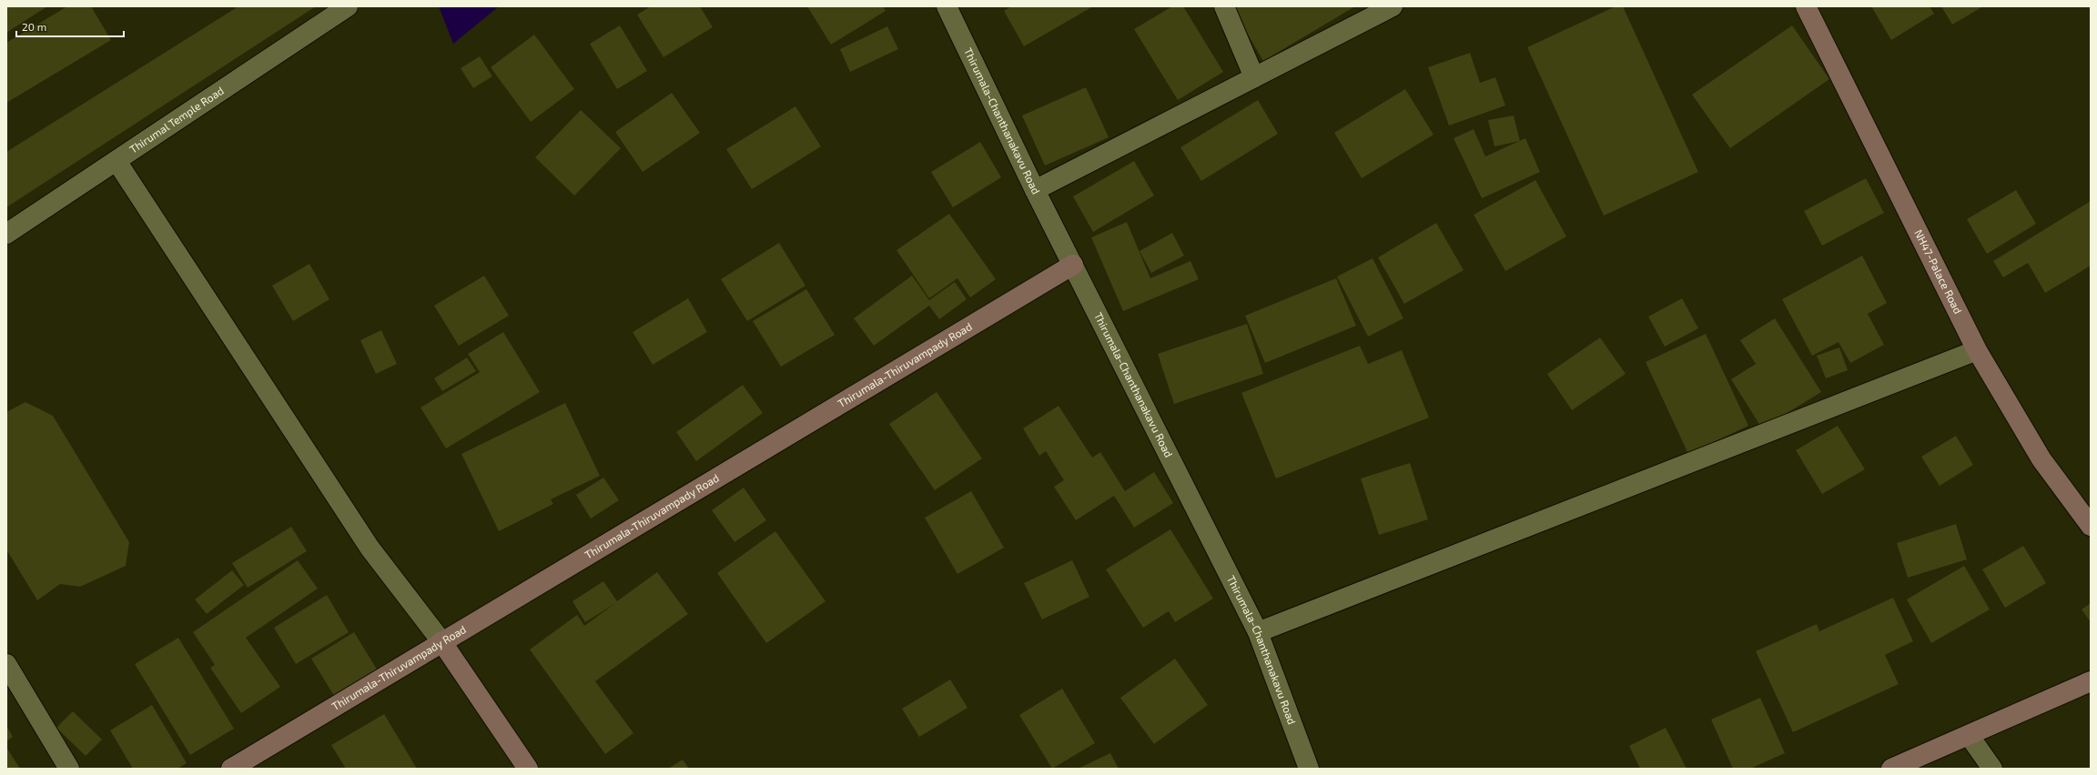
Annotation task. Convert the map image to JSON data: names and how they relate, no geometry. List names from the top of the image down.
{
  "streets": {
    "main road": ["NH47-Palace Road", "Thirumala-Thiruvampady Road"],
    "street": ["Thirumal Temple Road", "Thirumala-Chanthanakavu Road"]
  },
  "crossings": [
    ["Thirumala-Chanthanakavu Road", "Thirumala-Thiruvampady Road"]
  ],
  "scale_bar": "20 m"
}
